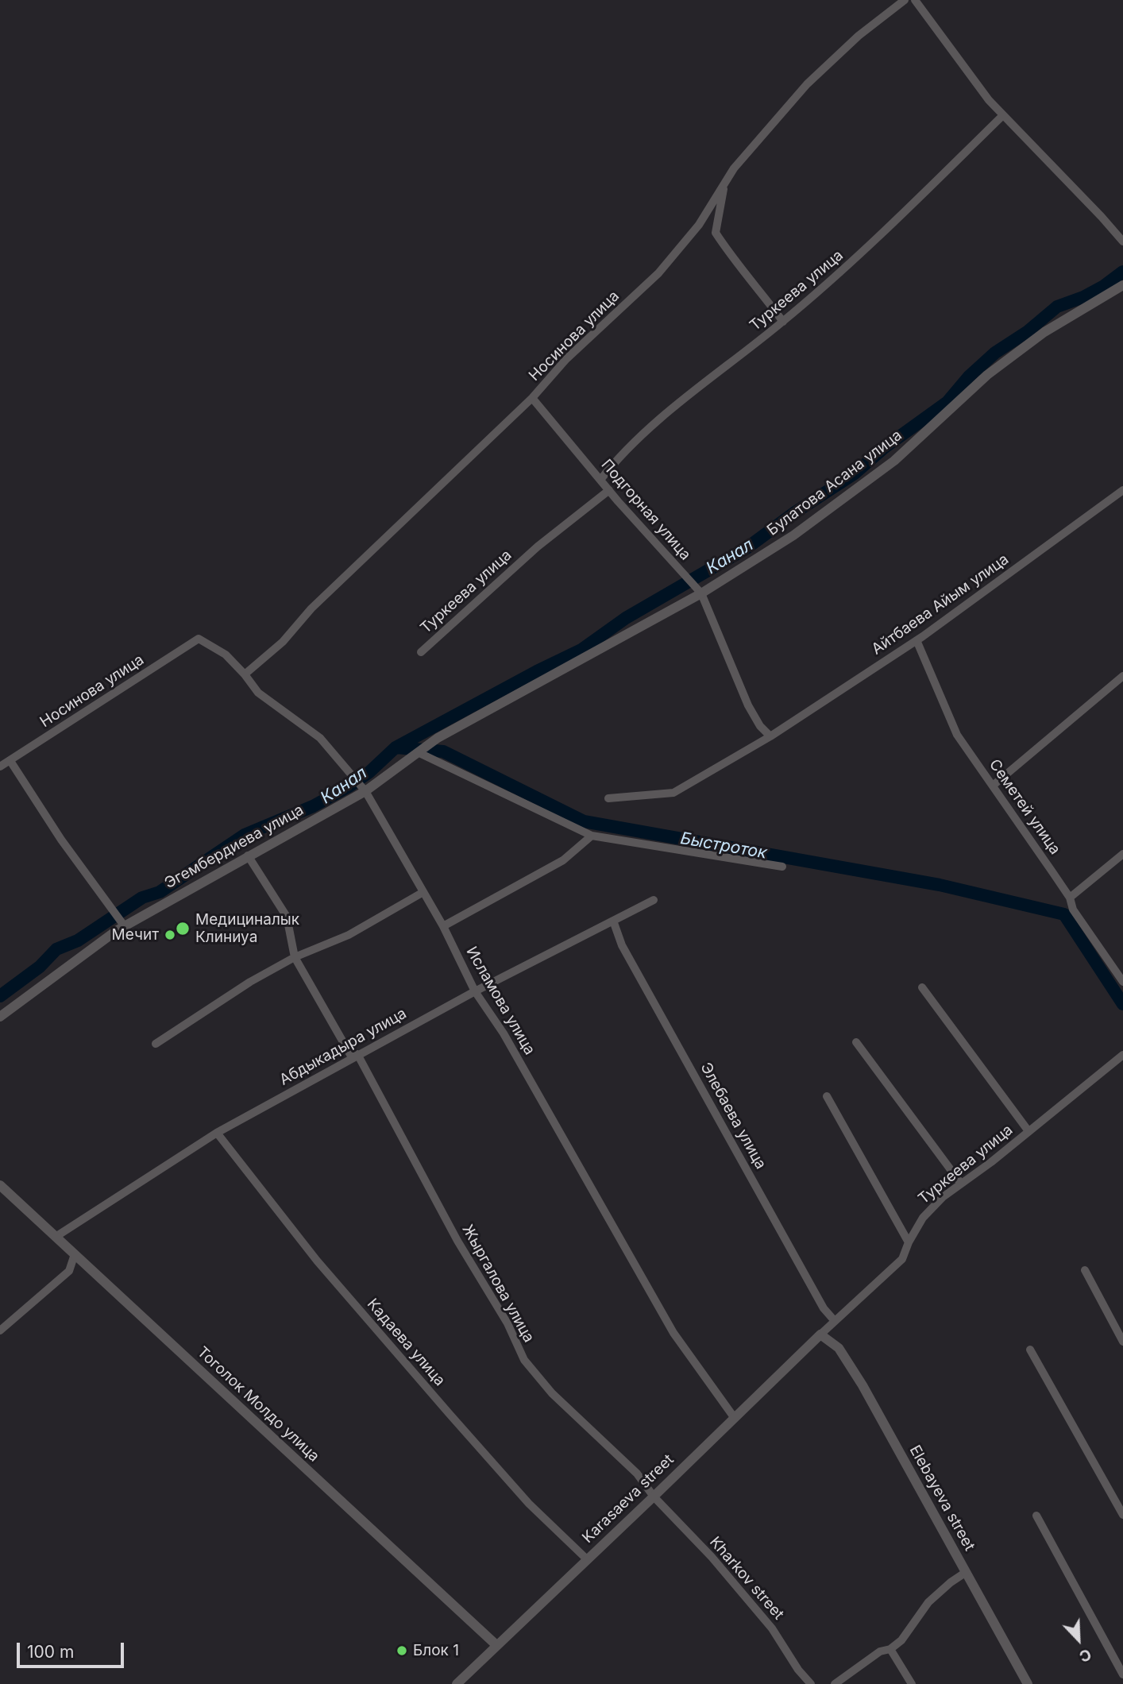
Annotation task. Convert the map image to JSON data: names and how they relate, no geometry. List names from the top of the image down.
{
  "streets": {
    "street": [
      "Туркеева улица",
      "Носинова улица",
      "Булатова Асана улица",
      "Подгорная улица",
      "Айтбаева Айым улица",
      "Семетей улица",
      "Эгембердиева улица",
      "Исламова улица",
      "Абдыкадыра улица",
      "Элебаева улица",
      "Жыргалова улица",
      "Кадаева улица",
      "Тоголок Молдо улица",
      "Elebayeva street",
      "Karasaeva street",
      "Kharkov street"
    ]
  },
  "crossings": [
    ["Туркеева улица", "Подгорная улица"],
    ["Туркеева улица", "Элебаева улица"],
    ["Туркеева улица", "Elebayeva street"],
    ["Туркеева улица", "Karasaeva street"],
    ["Носинова улица", "Подгорная улица"],
    ["Носинова улица", "Исламова улица"],
    ["Булатова Асана улица", "Подгорная улица"],
    ["Булатова Асана улица", "Эгембердиева улица"],
    ["Подгорная улица", "Айтбаева Айым улица"],
    ["Айтбаева Айым улица", "Семетей улица"],
    ["Эгембердиева улица", "Исламова улица"],
    ["Эгембердиева улица", "Жыргалова улица"],
    ["Исламова улица", "Абдыкадыра улица"],
    ["Исламова улица", "Karasaeva street"],
    ["Абдыкадыра улица", "Элебаева улица"],
    ["Абдыкадыра улица", "Жыргалова улица"],
    ["Абдыкадыра улица", "Кадаева улица"],
    ["Абдыкадыра улица", "Тоголок Молдо улица"],
    ["Жыргалова улица", "Karasaeva street"],
    ["Жыргалова улица", "Kharkov street"],
    ["Кадаева улица", "Karasaeva street"],
    ["Тоголок Молдо улица", "Karasaeva street"],
    ["Elebayeva street", "Karasaeva street"],
    ["Karasaeva street", "Kharkov street"]
  ],
  "water": ["Канал", "Быстроток"],
  "places": ["Медициналык Клиниуа", "Мечит", "Блок 1"],
  "scale_bar": "100 m",
  "north": "bottom right"
}
